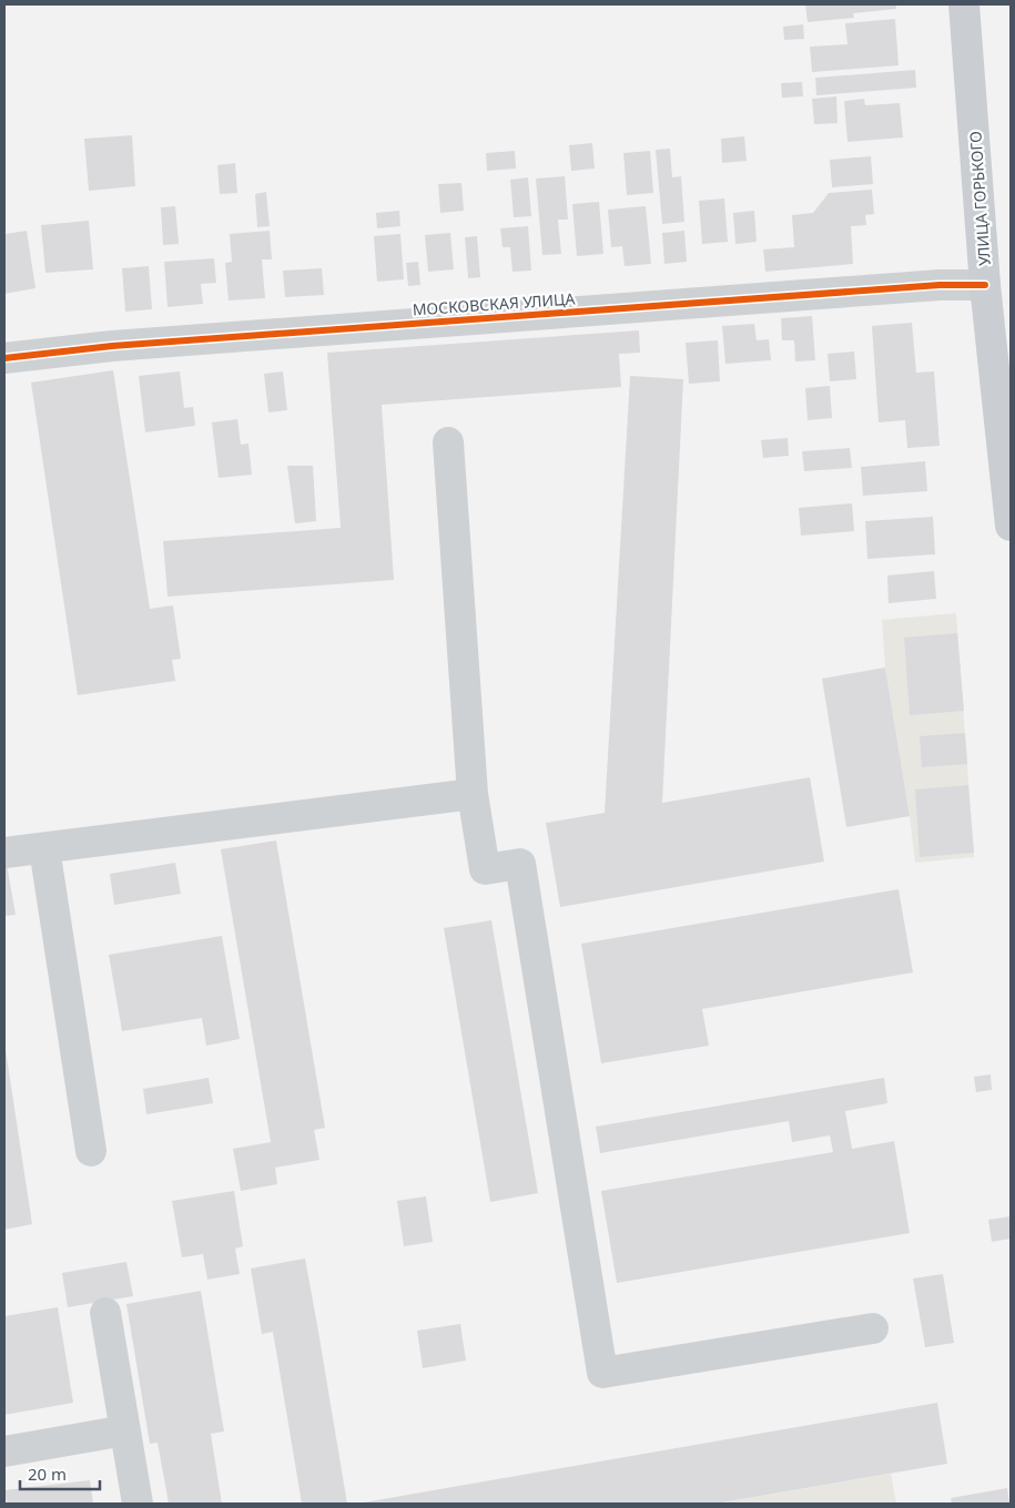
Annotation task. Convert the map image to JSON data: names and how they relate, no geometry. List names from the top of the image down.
{
  "streets": {
    "main road": ["УЛИЦА ГОРЬКОГО"],
    "street": ["МОСКОВСКАЯ УЛИЦА"]
  },
  "crossings": [
    ["УЛИЦА ГОРЬКОГО", "МОСКОВСКАЯ УЛИЦА"]
  ],
  "scale_bar": "20 m"
}
